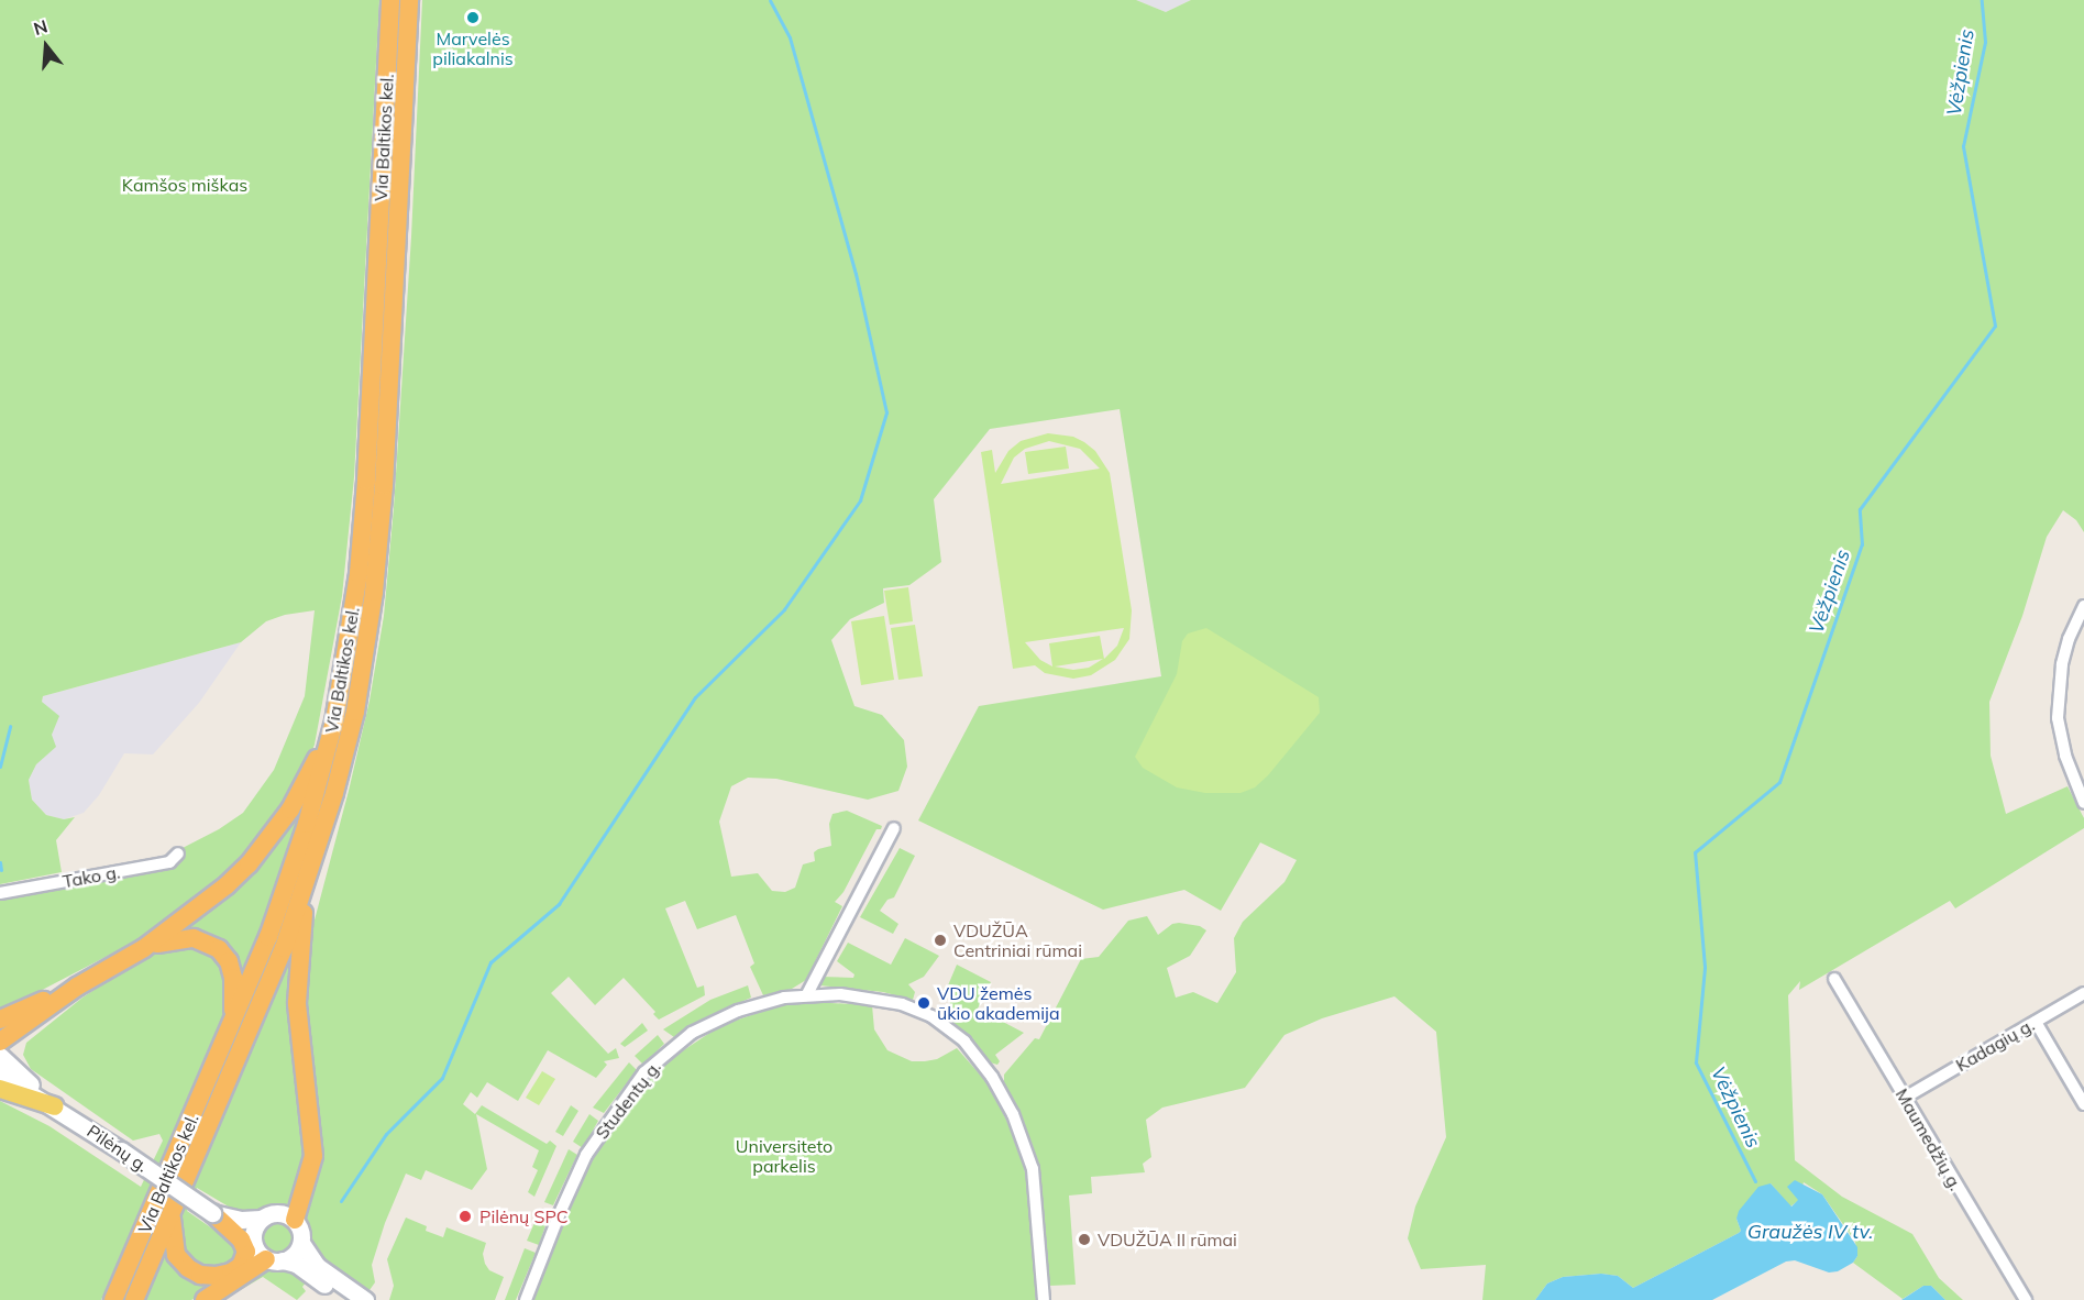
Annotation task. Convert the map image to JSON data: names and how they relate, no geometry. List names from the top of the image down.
{
  "streets": {
    "highway": ["Via Baltikos kel."],
    "main road": ["Pilėnų g."],
    "street": [
      "Tako g.",
      "Kadagių g.",
      "Studentų g.",
      "Maumedžių g."
    ]
  },
  "crossings": [
    ["Kadagių g.", "Maumedžių g."]
  ],
  "water": ["Vėžpienis", "Graužės IV tv."],
  "parks": ["Kamšos miškas", "Universiteto parkelis"],
  "places": [
    "Marvelės piliakalnis",
    "VDUŽŪA Centriniai rūmai",
    "VDU žemės ūkio akademija",
    "Pilėnų SPC",
    "VDUŽŪA II rūmai"
  ],
  "north": "top"
}
